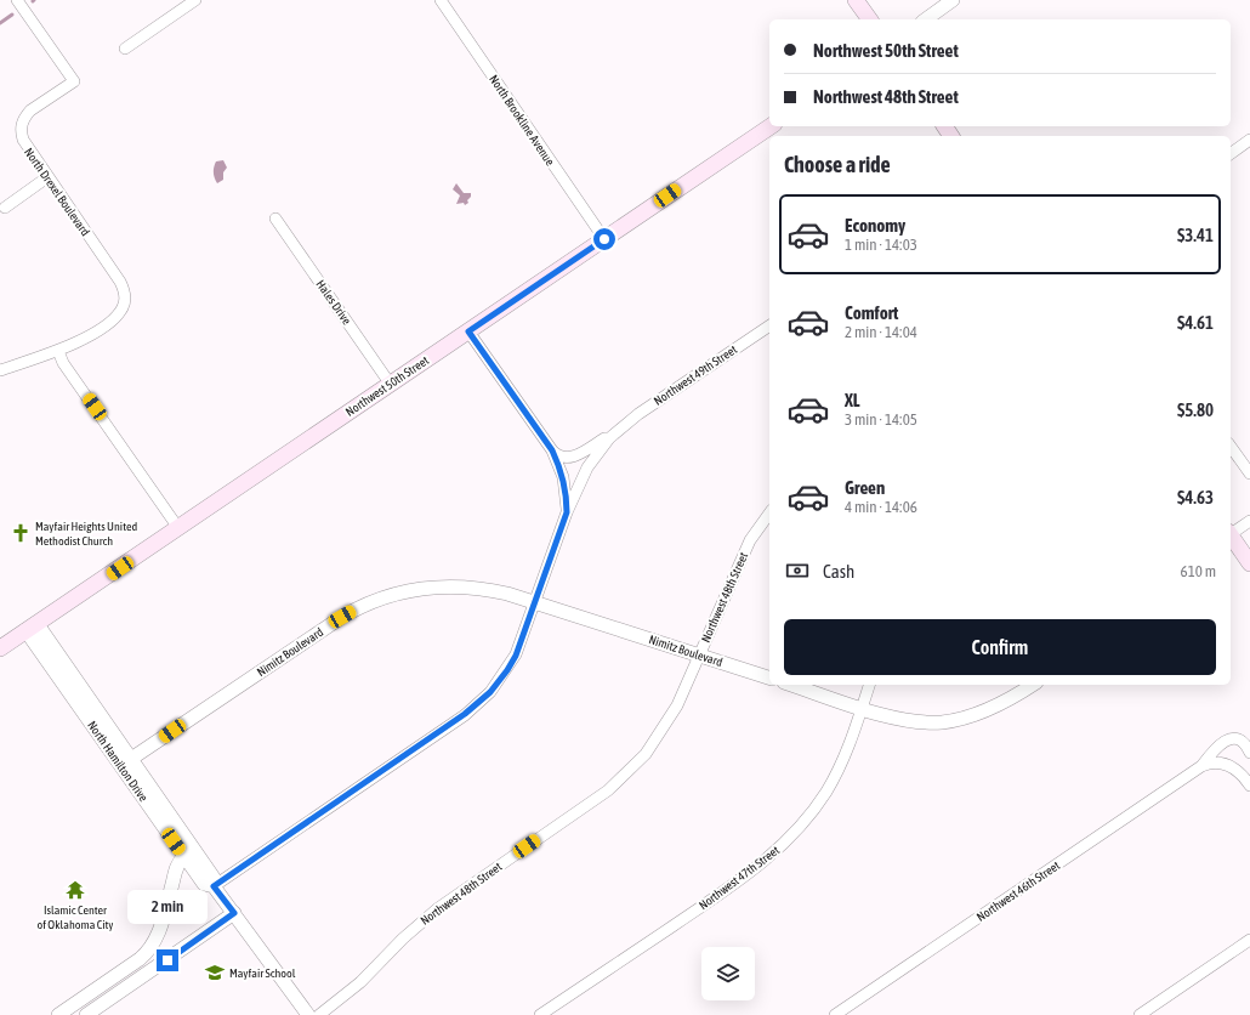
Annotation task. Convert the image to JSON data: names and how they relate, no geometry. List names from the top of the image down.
{
  "streets": {
    "main road": ["Northwest 50th Street"],
    "street": [
      "North Brookline Avenue",
      "North Drexel Boulevard",
      "Hales Drive",
      "Northwest 49th Street",
      "Northwest 48th Street",
      "Nimitz Boulevard",
      "North Hamilton Drive",
      "Northwest 47th Street",
      "Northwest 46th Street"
    ]
  },
  "crossings": [
    ["North Brookline Avenue", "Northwest 50th Street"],
    ["Hales Drive", "Northwest 50th Street"],
    ["Northwest 49th Street", "Nimitz Boulevard"],
    ["Northwest 49th Street", "North Hamilton Drive"],
    ["Northwest 50th Street", "North Hamilton Drive"],
    ["Northwest 48th Street", "Nimitz Boulevard"],
    ["Nimitz Boulevard", "North Hamilton Drive"]
  ],
  "places": {
    "church": ["Mayfair Heights United Methodist Church"],
    "temple": ["Islamic Center of Oklahoma City"],
    "school or university": ["Mayfair School"]
  },
  "page": {
    "banner": ["Northwest 50th Street", "Northwest 48th Street"],
    "heading": "Choose a ride",
    "list": [
      {
        "name": "Economy",
        "note": "1 min · 14:03",
        "value": "$3.41"
      },
      {
        "name": "Comfort",
        "note": "2 min · 14:04",
        "value": "$4.61"
      },
      {
        "name": "XL",
        "note": "3 min · 14:05",
        "value": "$5.80"
      },
      {
        "name": "Green",
        "note": "4 min · 14:06",
        "value": "$4.63"
      }
    ],
    "pay": ["Cash", "610 m"],
    "buttons": "Confirm",
    "bubble": "2 min"
  }
}
